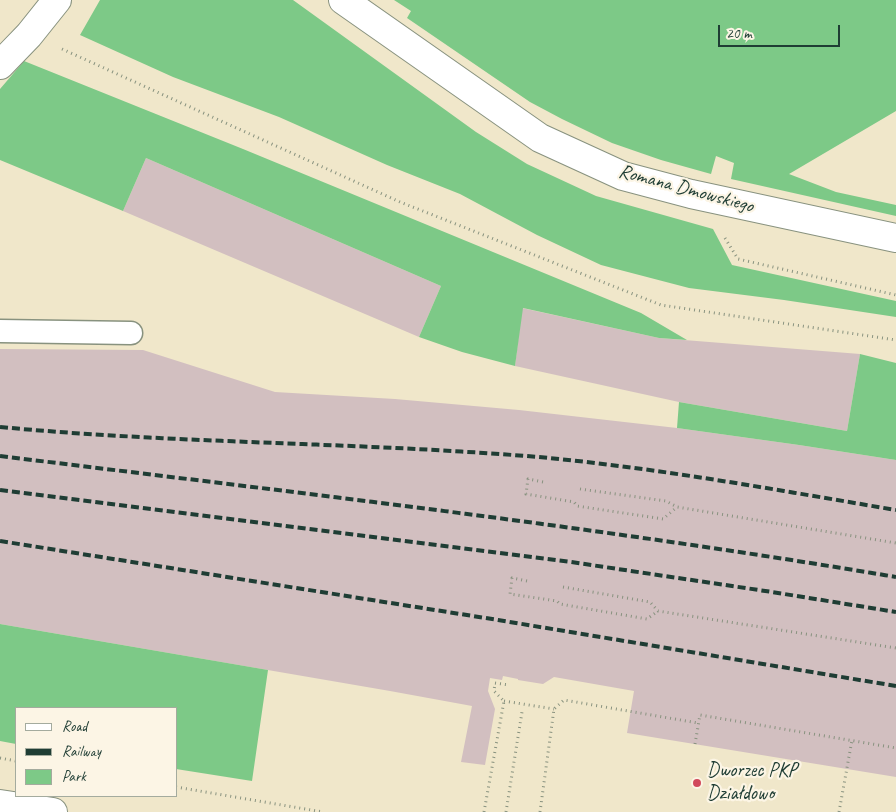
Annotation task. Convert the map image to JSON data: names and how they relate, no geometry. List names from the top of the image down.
{
  "streets": {
    "street": ["Romana Dmowskiego"]
  },
  "places": ["Dworzec PKP Działdowo"],
  "legend": ["Road", "Railway", "Park"],
  "scale_bar": "20 m"
}
